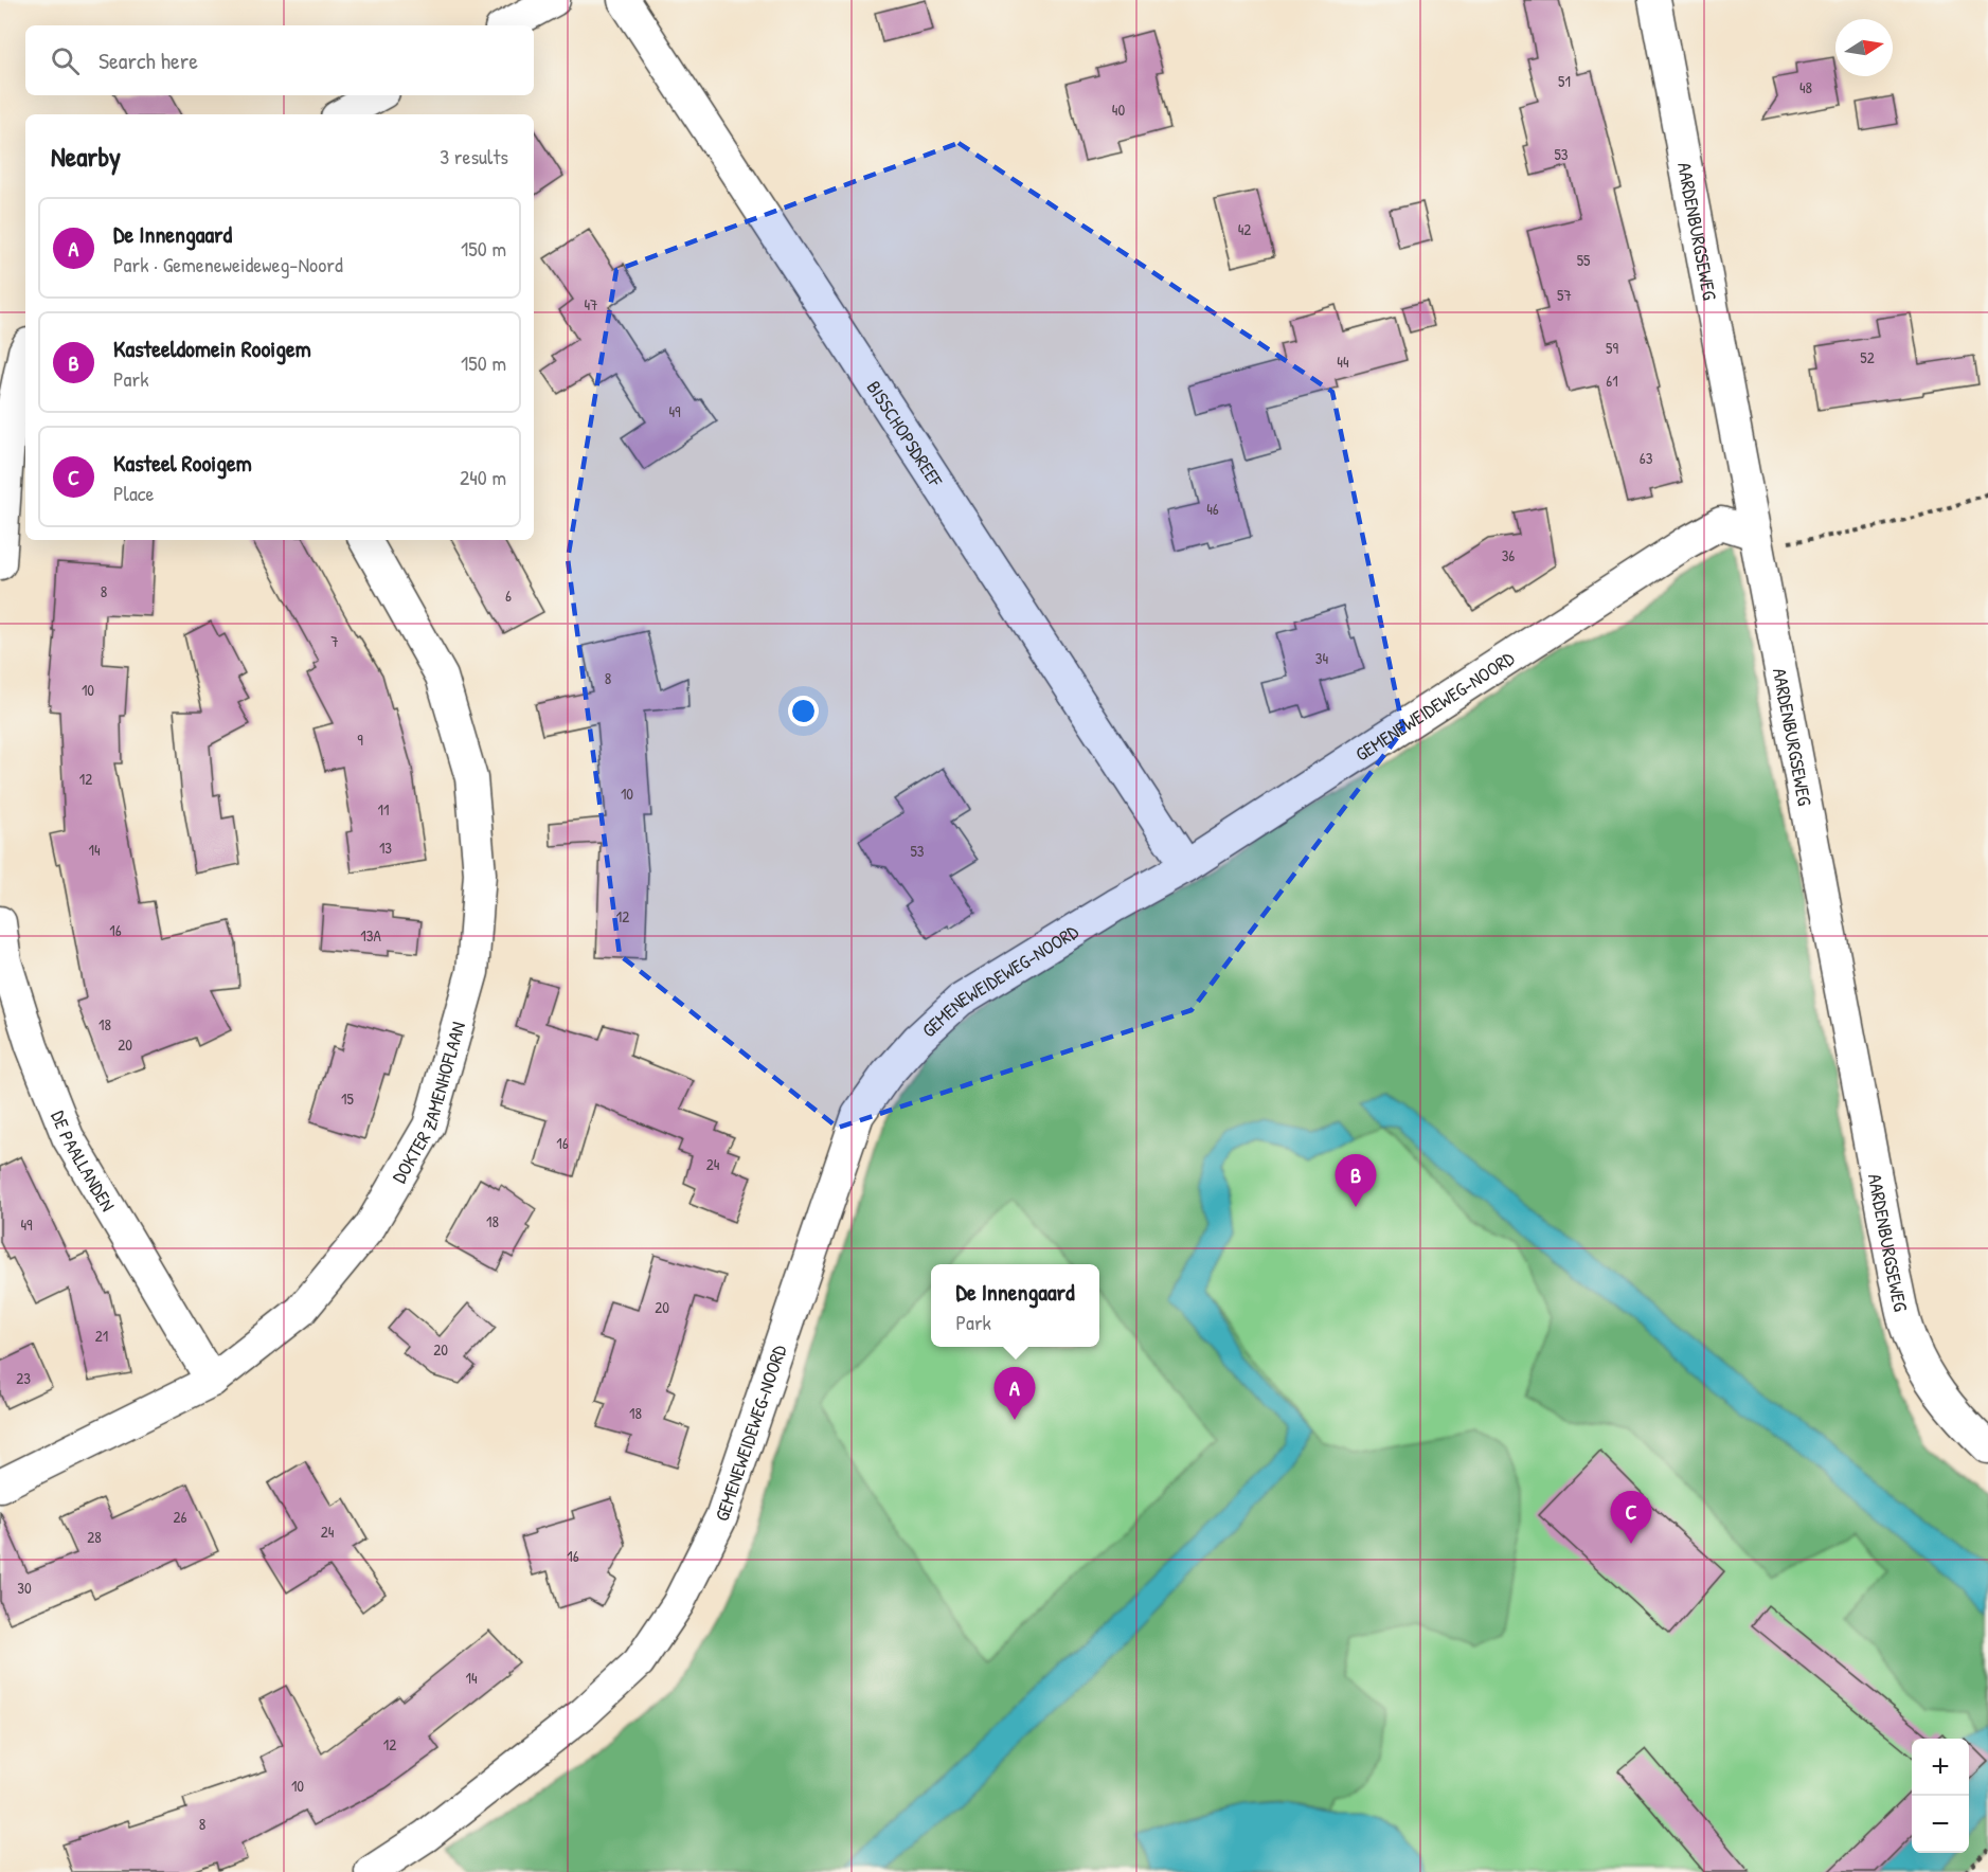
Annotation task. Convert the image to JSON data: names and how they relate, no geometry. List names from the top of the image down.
{
  "streets": {
    "street": [
      "AARDENBURGSEWEG",
      "BISSCHOPSDREEF",
      "GEMENEWEIDEWEG-NOORD",
      "DOKTER ZAMENHOFLAAN",
      "DE PAALLANDEN"
    ]
  },
  "crossings": [
    ["AARDENBURGSEWEG", "GEMENEWEIDEWEG-NOORD"],
    ["BISSCHOPSDREEF", "GEMENEWEIDEWEG-NOORD"],
    ["DOKTER ZAMENHOFLAAN", "DE PAALLANDEN"]
  ],
  "house_numbers": [
    "51",
    "48",
    "40",
    "53",
    "42",
    "55",
    "57",
    "47",
    "59",
    "52",
    "44",
    "61",
    "49",
    "63",
    "46",
    "36",
    "8",
    "6",
    "7",
    "34",
    "8",
    "10",
    "9",
    "12",
    "10",
    "11",
    "13",
    "14",
    "53",
    "12",
    "16",
    "13A",
    "18",
    "20",
    "15",
    "16",
    "24",
    "18",
    "49",
    "20",
    "21",
    "20",
    "23",
    "18",
    "26",
    "24",
    "28",
    "16",
    "30",
    "14",
    "12",
    "10",
    "8"
  ],
  "north": "right",
  "page": {
    "search": "Search here",
    "heading": ["Nearby", "3 results"],
    "list": [
      {
        "mark": "A",
        "name": "De Innengaard",
        "note": "Park · Gemeneweideweg-Noord",
        "value": "150 m"
      },
      {
        "mark": "B",
        "name": "Kasteeldomein Rooigem",
        "note": "Park",
        "value": "150 m"
      },
      {
        "mark": "C",
        "name": "Kasteel Rooigem",
        "note": "Place",
        "value": "240 m"
      }
    ],
    "pins": ["B", "A", "C"],
    "popup": ["De Innengaard", "Park"],
    "map_buttons": ["+", "−"]
  }
}
